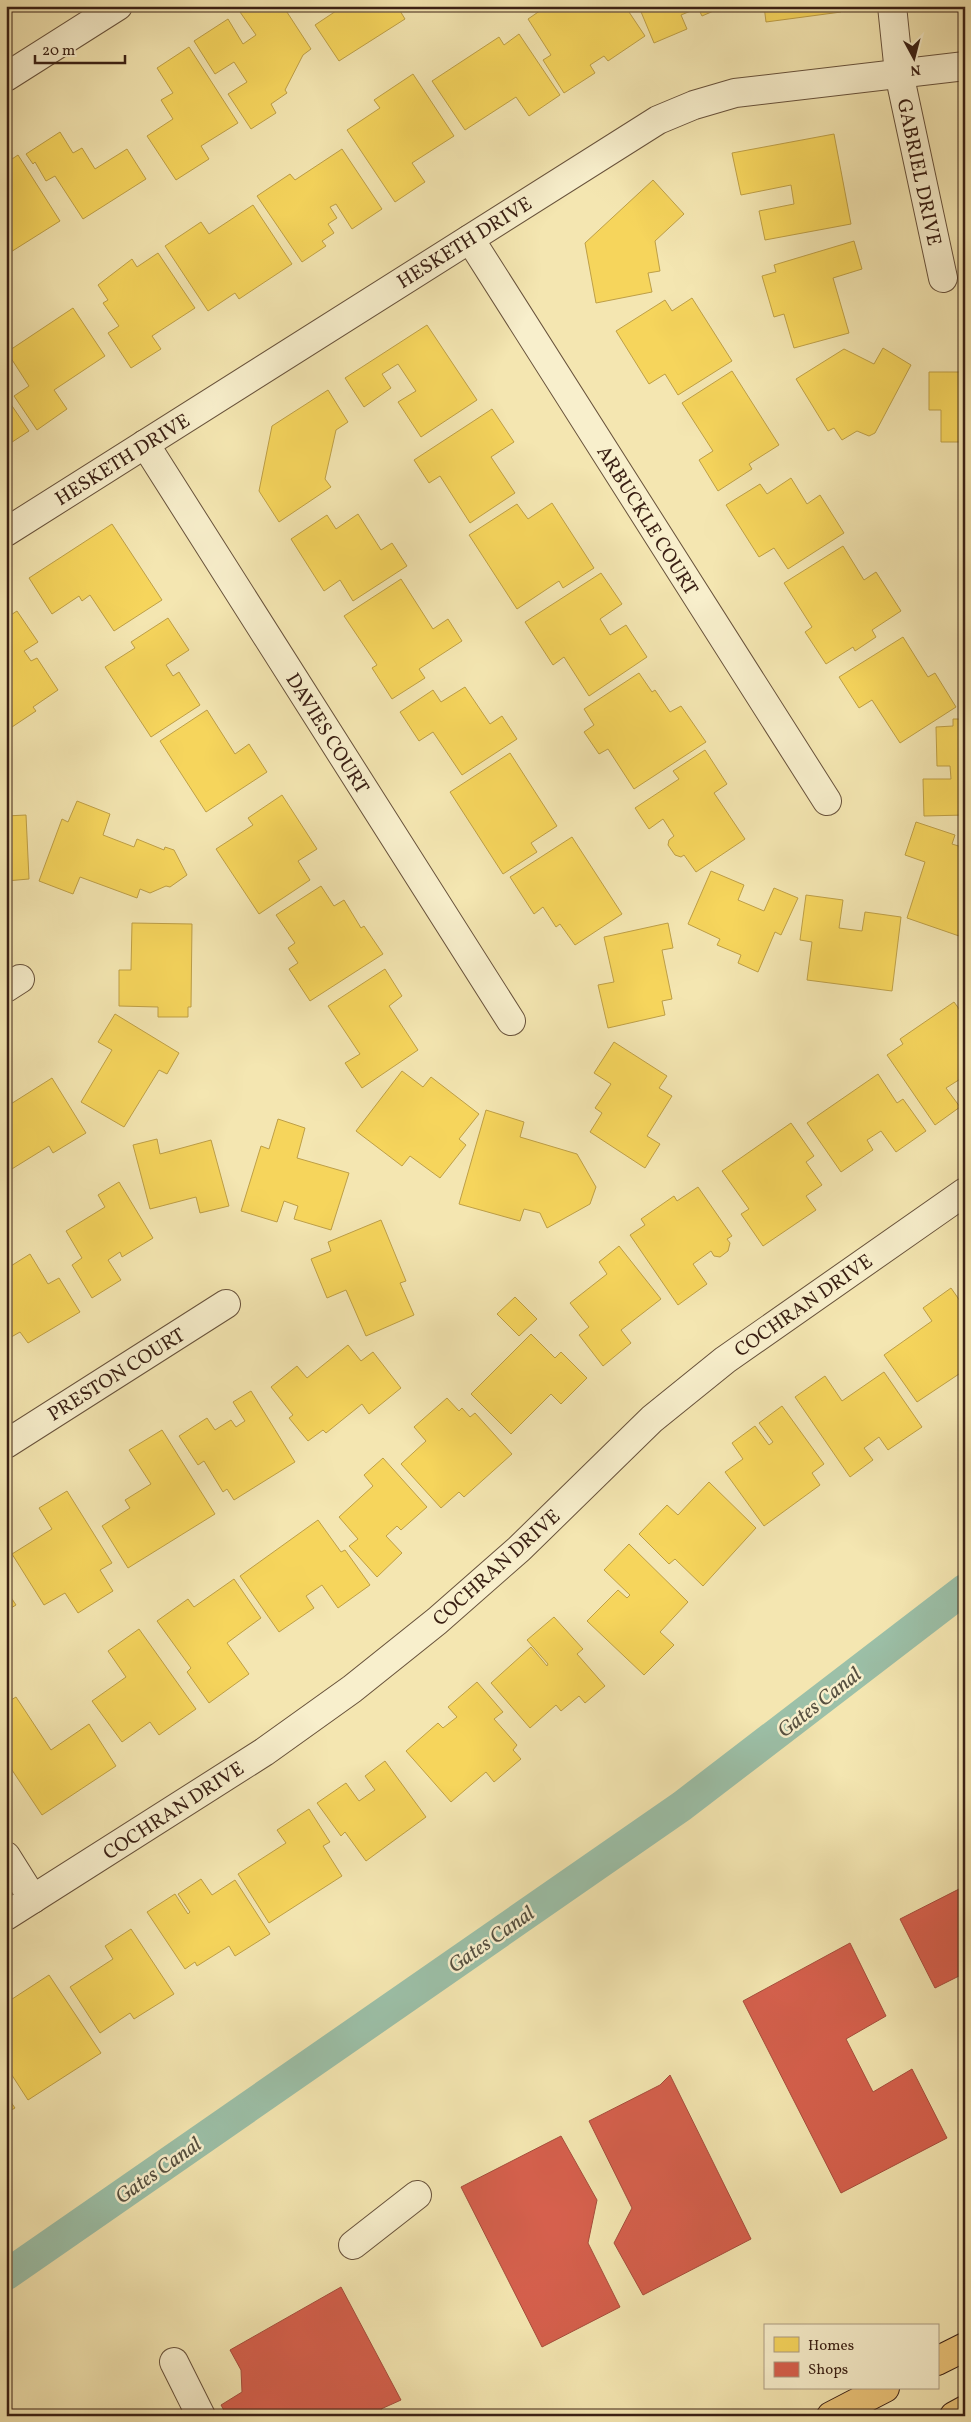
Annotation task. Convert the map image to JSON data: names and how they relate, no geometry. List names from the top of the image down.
{
  "streets": {
    "street": [
      "GABRIEL DRIVE",
      "HESKETH DRIVE",
      "ARBUCKLE COURT",
      "DAVIES COURT",
      "COCHRAN DRIVE",
      "PRESTON COURT"
    ]
  },
  "crossings": [
    ["GABRIEL DRIVE", "HESKETH DRIVE"],
    ["HESKETH DRIVE", "ARBUCKLE COURT"],
    ["HESKETH DRIVE", "DAVIES COURT"]
  ],
  "water": ["Gates Canal"],
  "legend": ["Homes", "Shops"],
  "scale_bar": "20 m",
  "north": "bottom"
}
